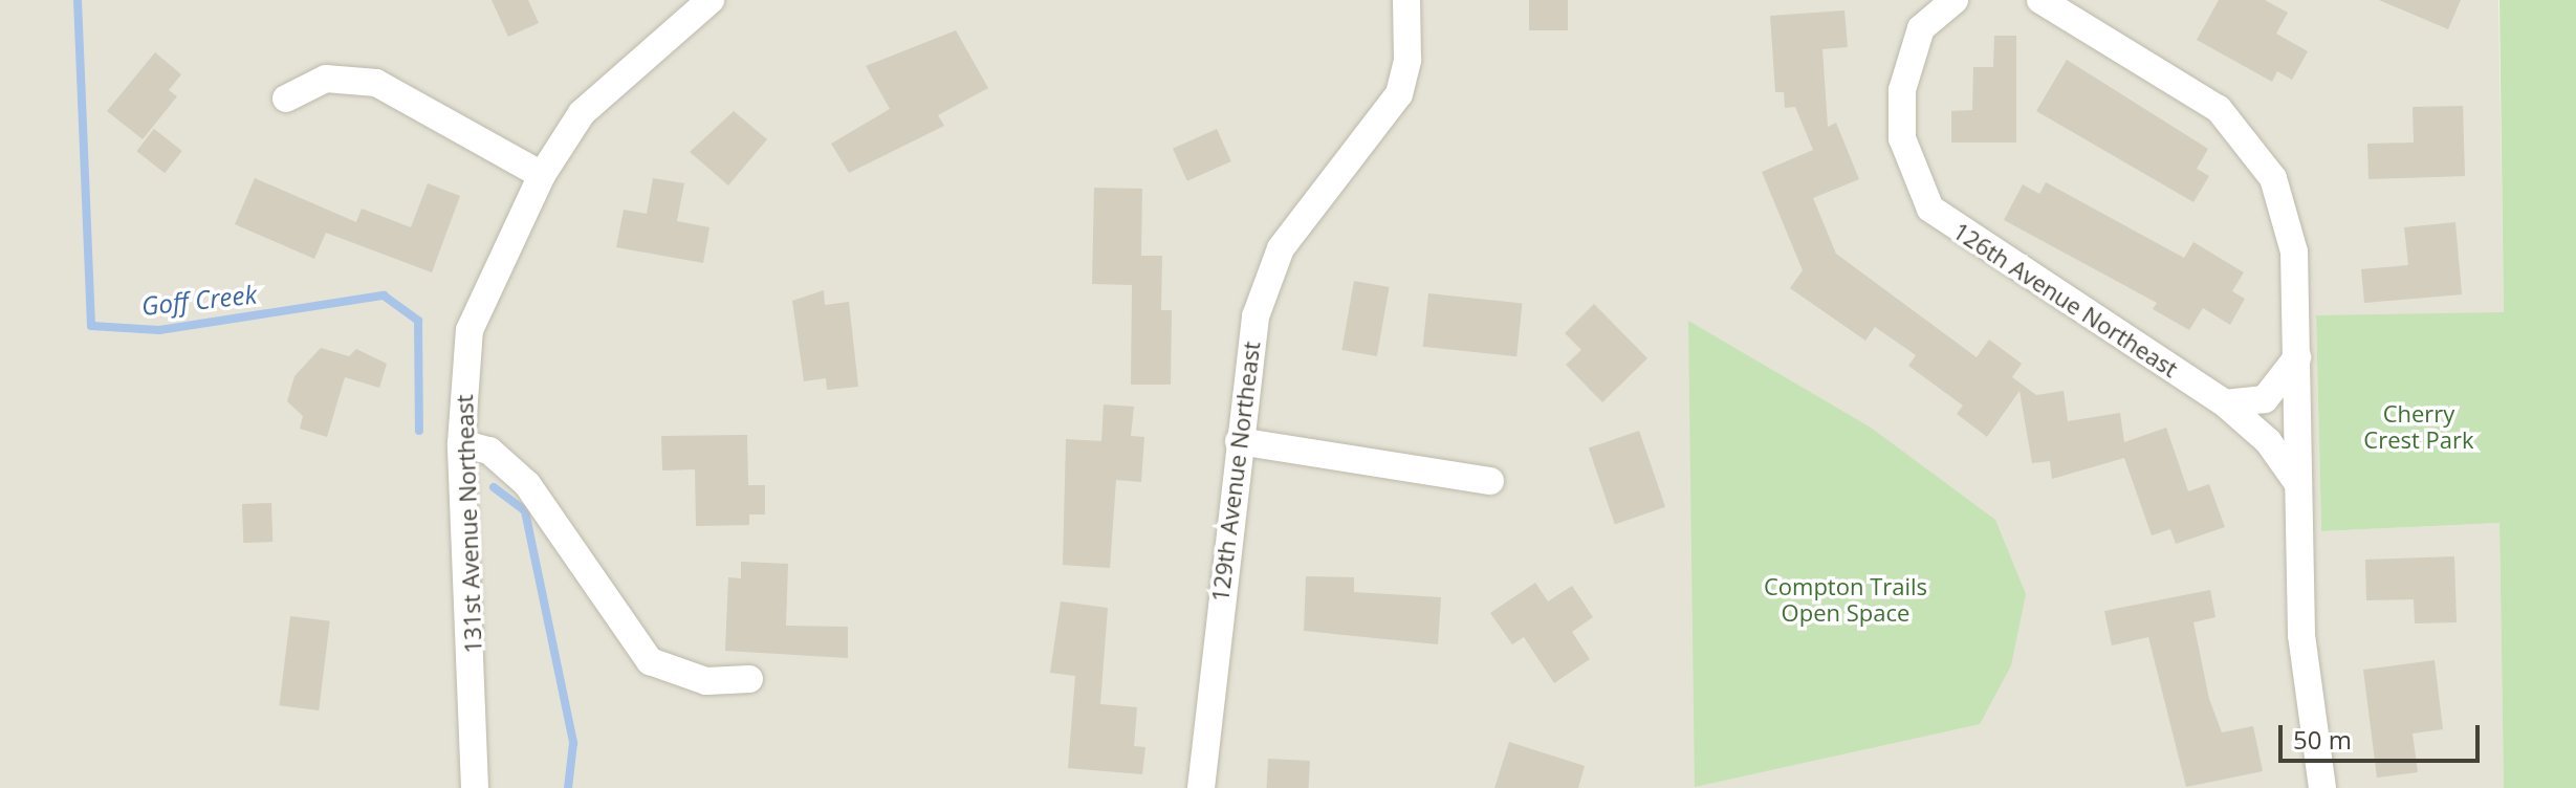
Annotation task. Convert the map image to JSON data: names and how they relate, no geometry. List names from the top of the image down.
{
  "streets": {
    "street": ["126th Avenue Northeast", "129th Avenue Northeast", "131st Avenue Northeast"]
  },
  "water": ["Goff Creek"],
  "parks": ["Cherry Crest Park", "Compton Trails Open Space"],
  "scale_bar": "50 m"
}
